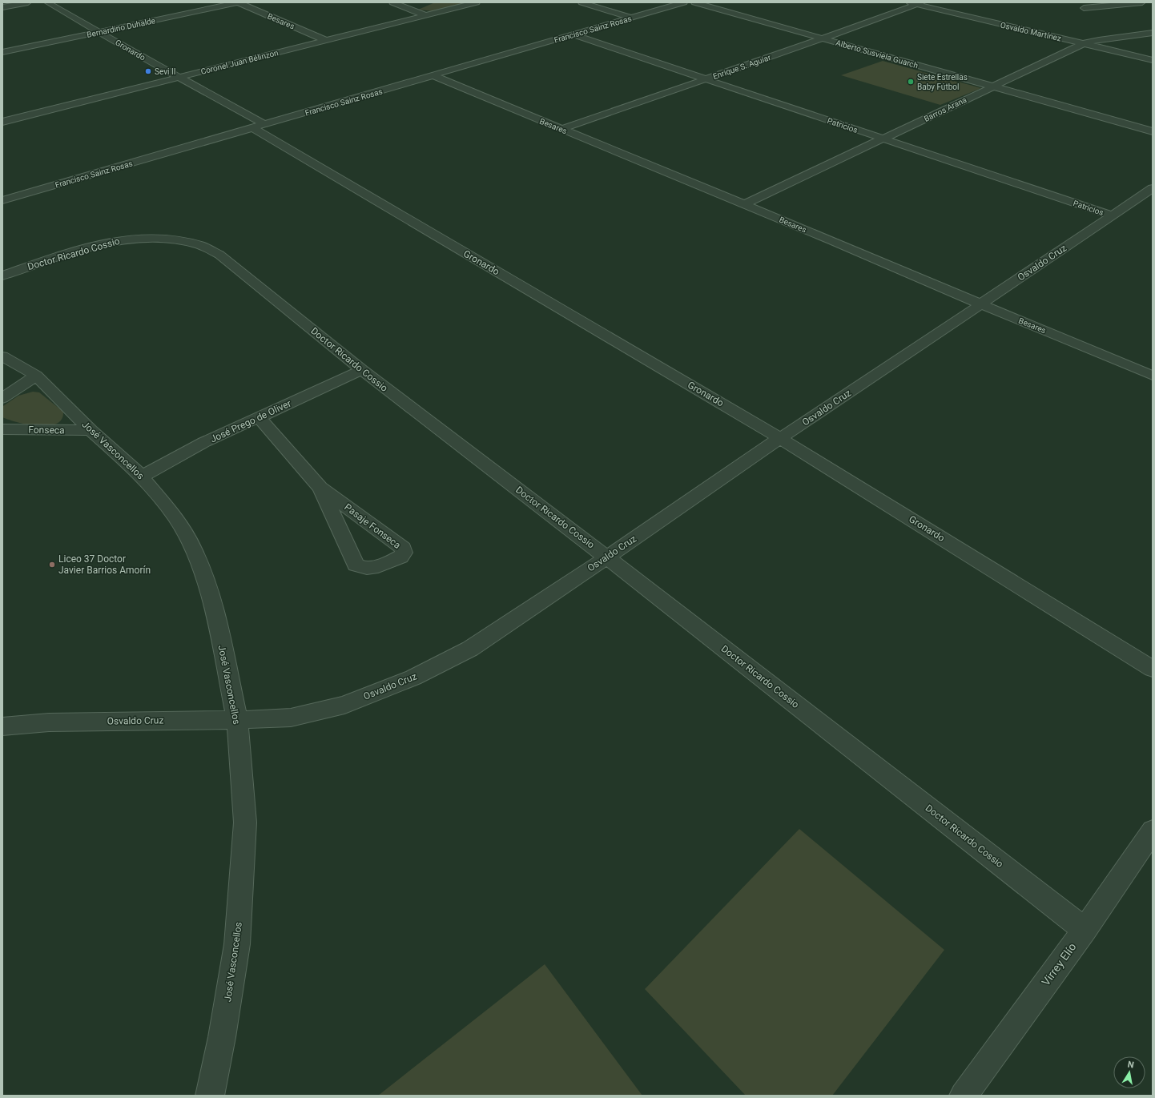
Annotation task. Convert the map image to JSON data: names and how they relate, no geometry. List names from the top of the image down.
{
  "streets": {
    "street": [
      "Besares",
      "Bernardino Duhalde",
      "Francisco Sainz Rosas",
      "Osvaldo Martínez",
      "Gronardo",
      "Alberto Susviela Guarch",
      "Coronel Juan Bélinzon",
      "Enrique S. Aguiar",
      "Barros Arana",
      "Patricios",
      "Doctor Ricardo Cossio",
      "Osvaldo Cruz",
      "José Prego de Oliver",
      "Fonseca",
      "José Vasconcellos",
      "Pasaje Fonseca",
      "Virrey Elío"
    ]
  },
  "crossings": [
    ["Besares", "Bernardino Duhalde"],
    ["Besares", "Francisco Sainz Rosas"],
    ["Besares", "Coronel Juan Bélinzon"],
    ["Besares", "Enrique S. Aguiar"],
    ["Besares", "Barros Arana"],
    ["Besares", "Osvaldo Cruz"],
    ["Bernardino Duhalde", "Gronardo"],
    ["Francisco Sainz Rosas", "Gronardo"],
    ["Francisco Sainz Rosas", "Patricios"],
    ["Osvaldo Martínez", "Enrique S. Aguiar"],
    ["Osvaldo Martínez", "Barros Arana"],
    ["Gronardo", "Coronel Juan Bélinzon"],
    ["Gronardo", "Osvaldo Cruz"],
    ["Alberto Susviela Guarch", "Enrique S. Aguiar"],
    ["Alberto Susviela Guarch", "Barros Arana"],
    ["Enrique S. Aguiar", "Patricios"],
    ["Barros Arana", "Patricios"],
    ["Patricios", "Osvaldo Cruz"],
    ["Doctor Ricardo Cossio", "Osvaldo Cruz"],
    ["Doctor Ricardo Cossio", "José Prego de Oliver"],
    ["Doctor Ricardo Cossio", "Virrey Elío"],
    ["Osvaldo Cruz", "José Vasconcellos"],
    ["José Prego de Oliver", "José Vasconcellos"],
    ["José Prego de Oliver", "Pasaje Fonseca"],
    ["Fonseca", "José Vasconcellos"]
  ],
  "places": ["Sevi II", "Siete Estrellas Baby Fútbol", "Liceo 37 Doctor Javier Barrios Amorín"],
  "north": "top"
}
